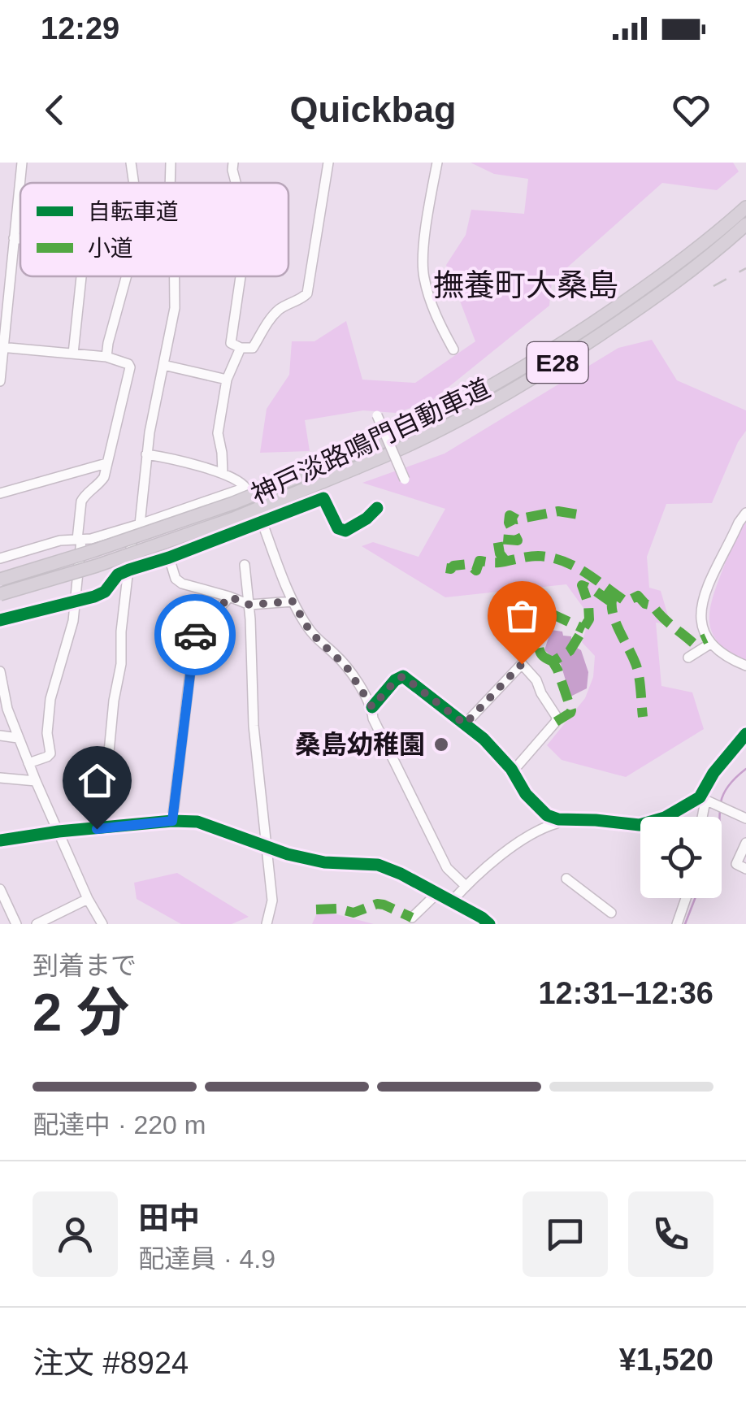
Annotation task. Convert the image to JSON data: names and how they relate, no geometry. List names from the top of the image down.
{
  "streets": {
    "highway": ["E28", "神戸淡路鳴門自動車道"]
  },
  "districts": ["撫養町大桑島"],
  "places": ["桑島幼稚園"],
  "legend": ["自転車道", "小道"],
  "page": {
    "status": "12:29",
    "header": "Quickbag",
    "heading": ["2 分", "到着まで", "12:31–12:36"],
    "panel": [
      "田中",
      "配達員 · 4.9",
      "注文 #8924",
      "¥1,520"
    ],
    "bar": "配達中 · 220 m"
  }
}
